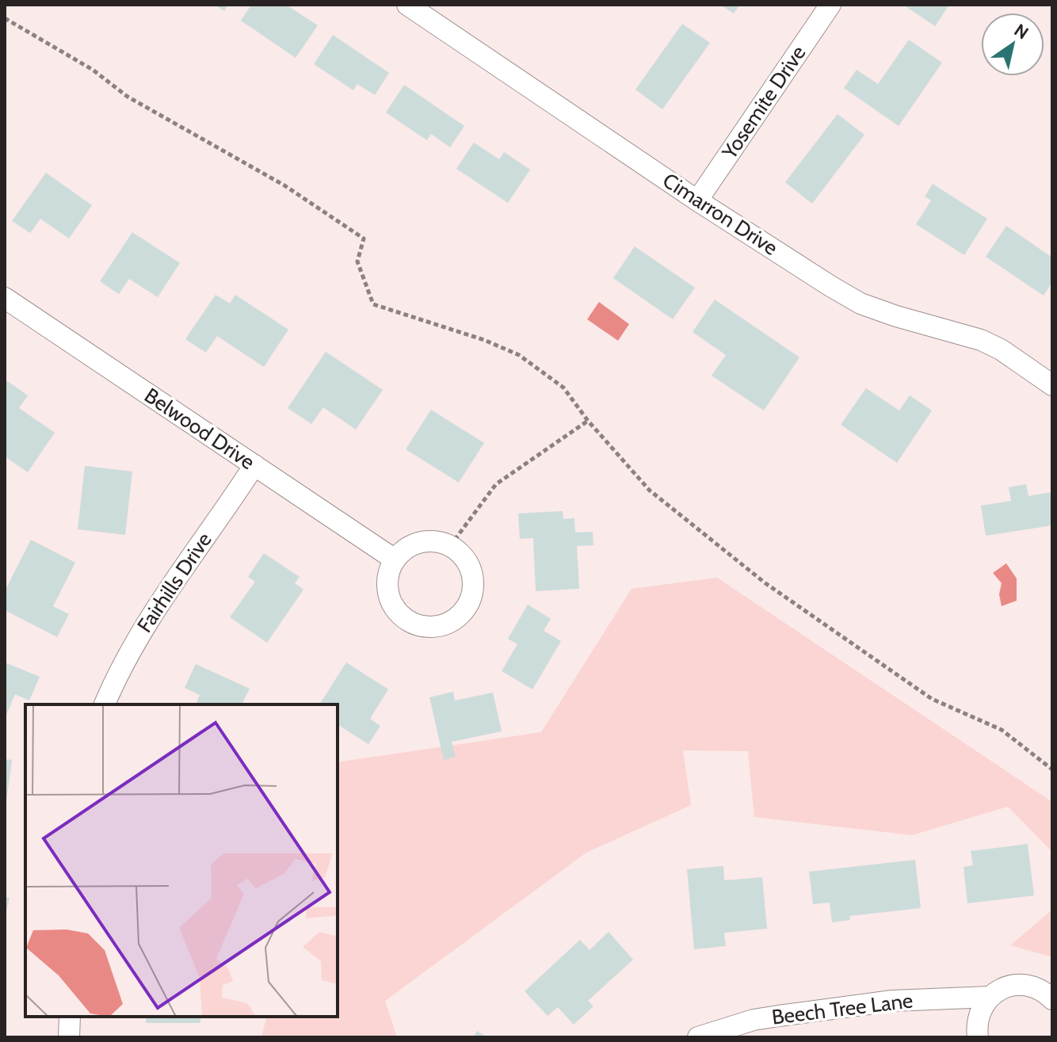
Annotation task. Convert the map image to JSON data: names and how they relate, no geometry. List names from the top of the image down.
{
  "streets": {
    "street": [
      "Yosemite Drive",
      "Cimarron Drive",
      "Belwood Drive",
      "Fairhills Drive",
      "Beech Tree Lane"
    ]
  },
  "crossings": [
    ["Yosemite Drive", "Cimarron Drive"],
    ["Belwood Drive", "Fairhills Drive"]
  ],
  "north": "top right"
}
